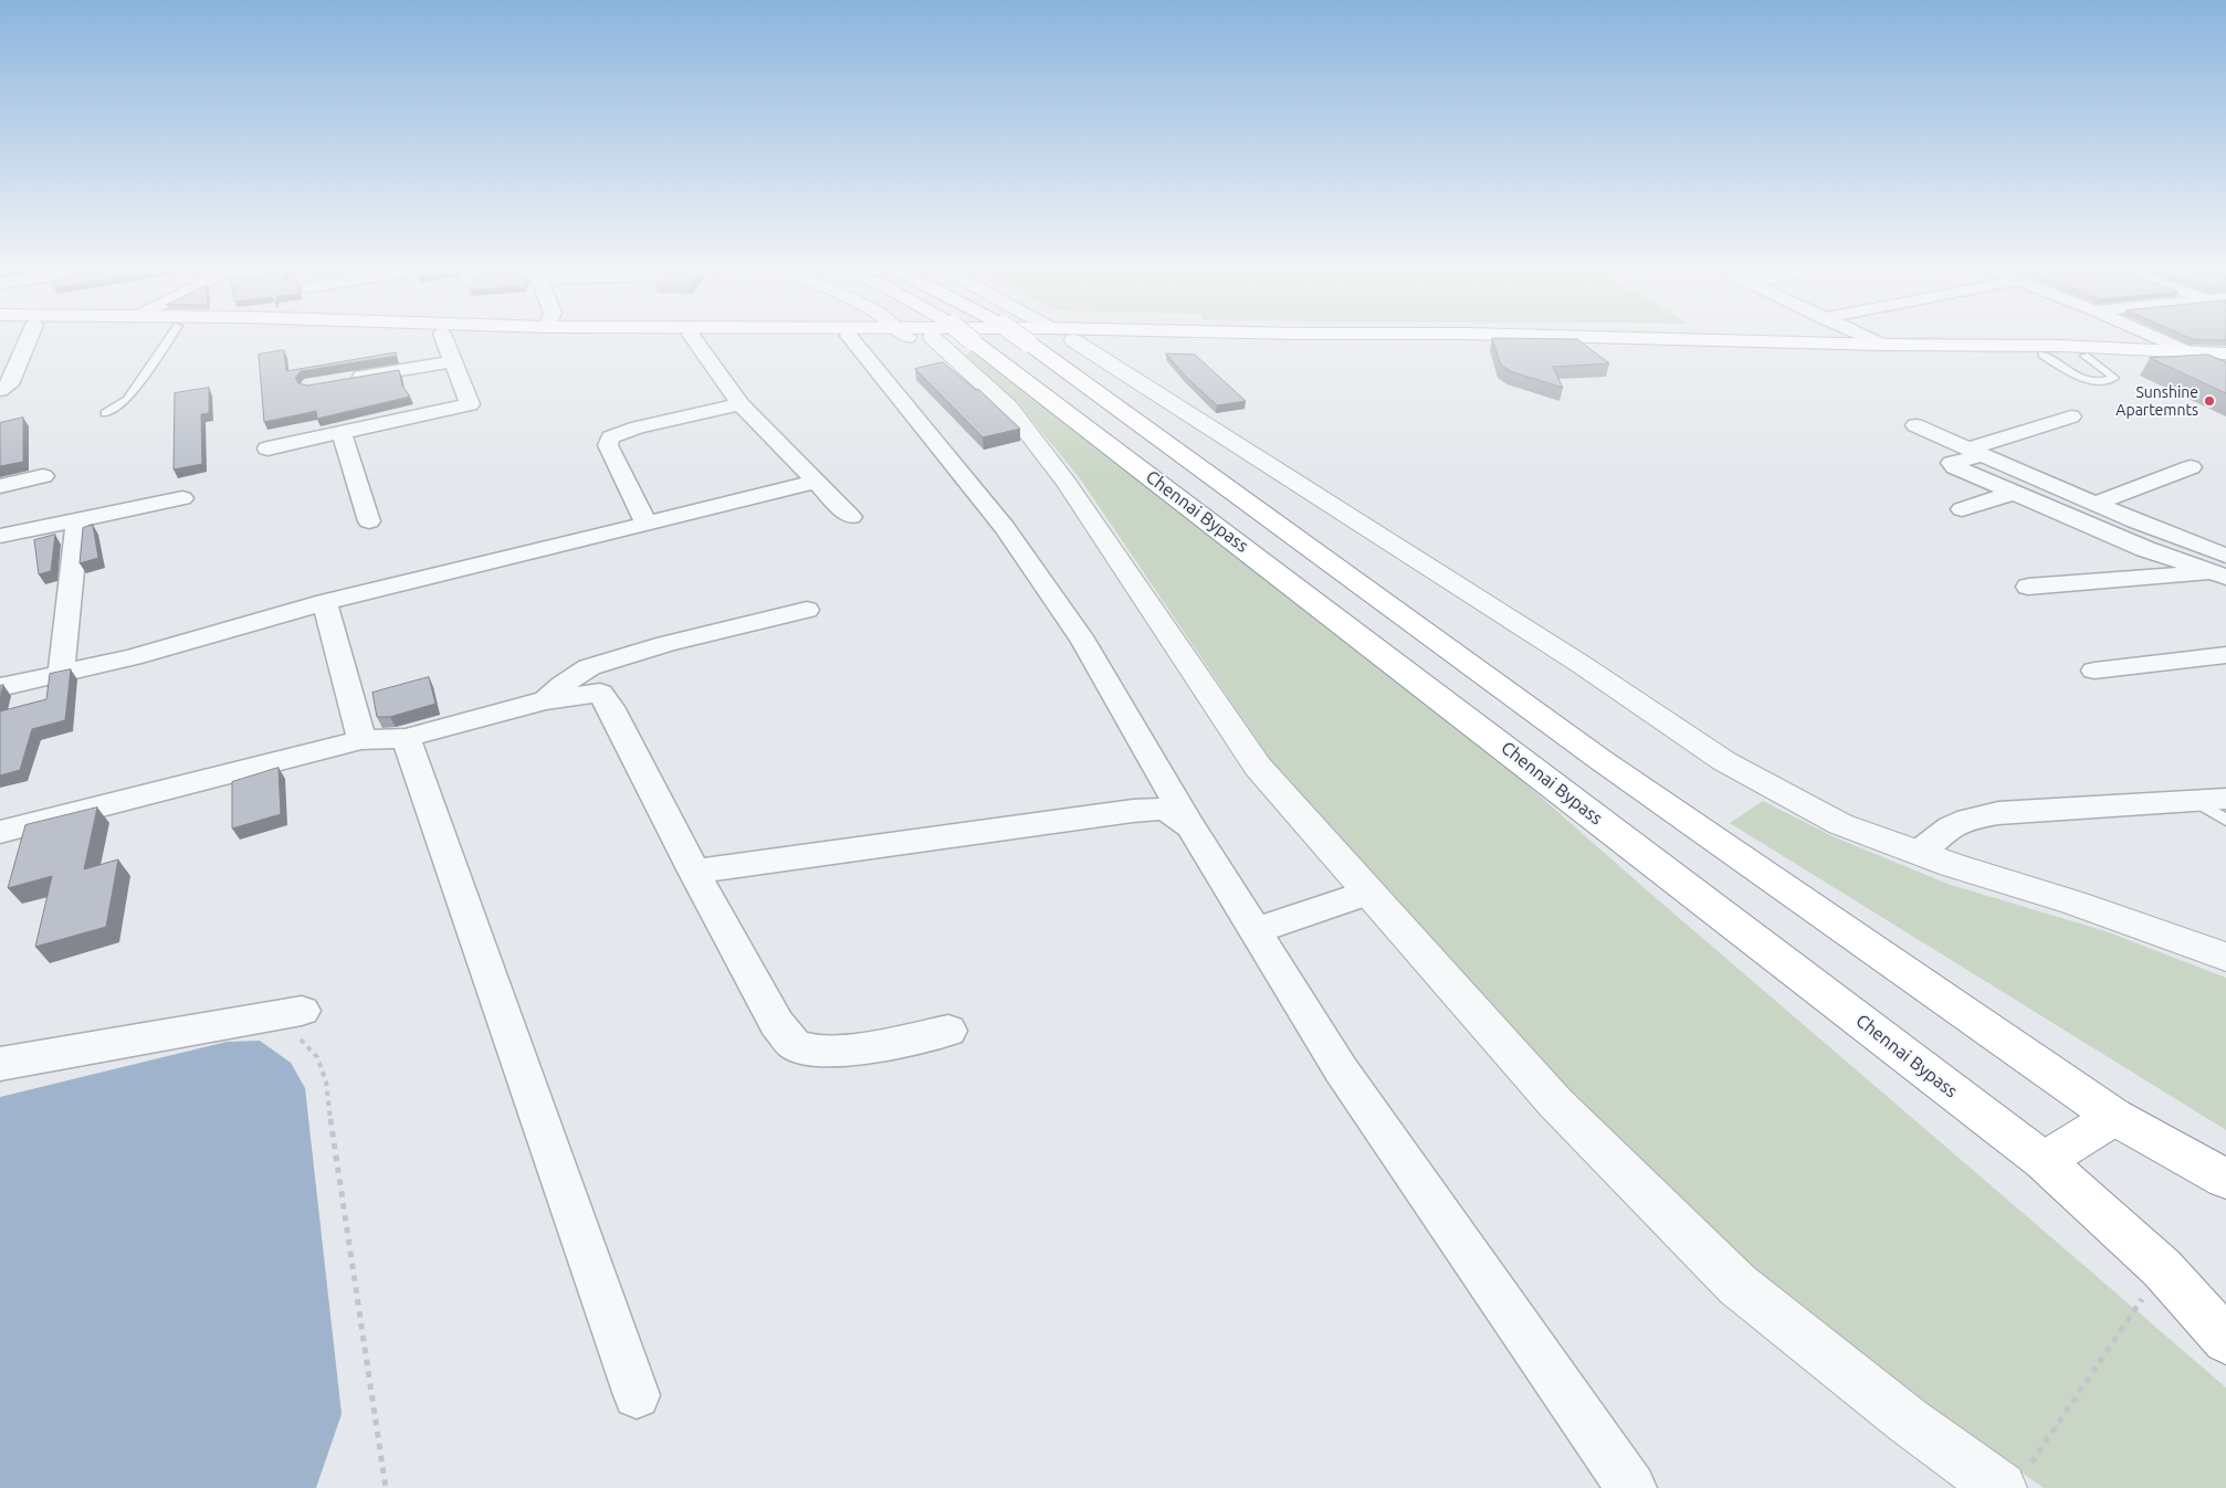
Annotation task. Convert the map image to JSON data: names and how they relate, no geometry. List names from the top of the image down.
{
  "streets": {
    "main road": ["Chennai Bypass"]
  },
  "places": ["Sunshine Apartemnts"]
}
